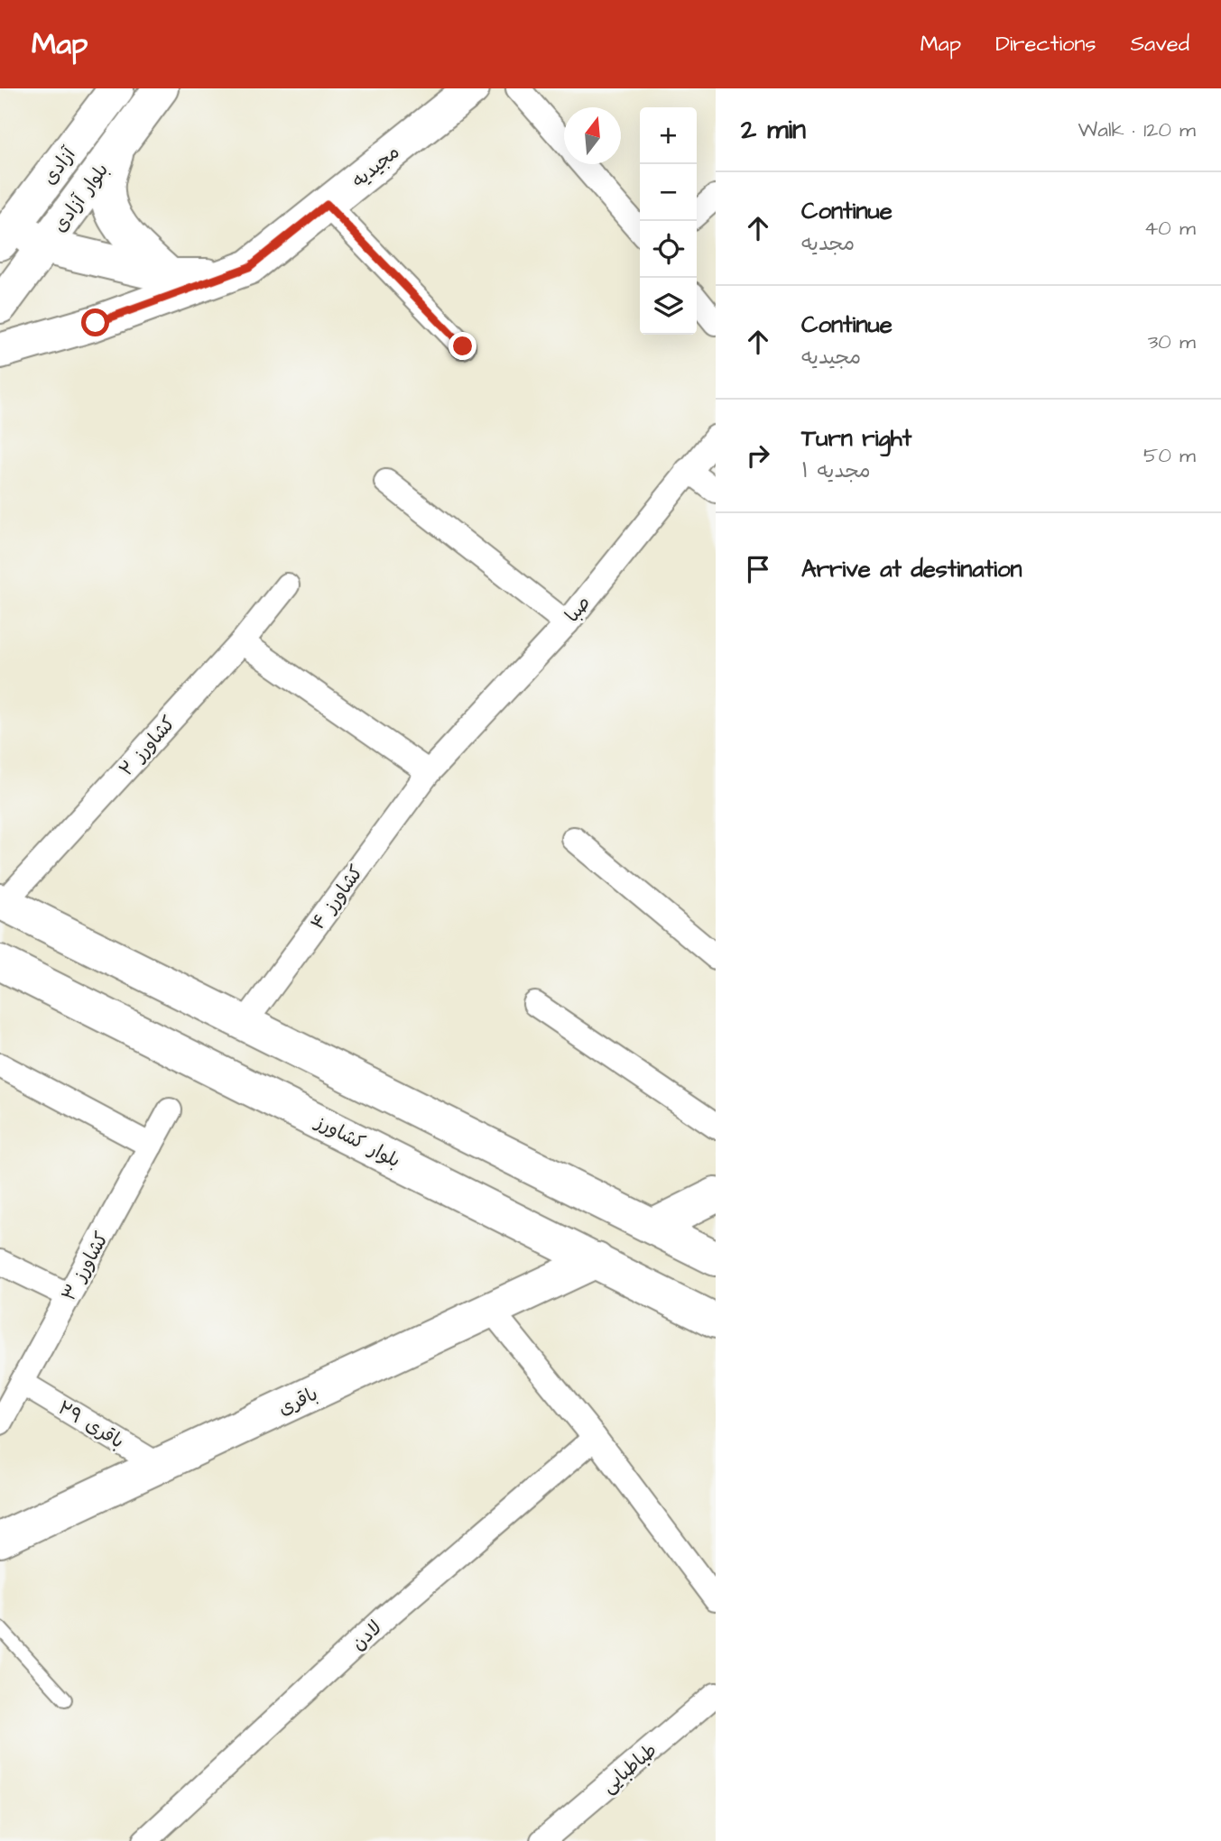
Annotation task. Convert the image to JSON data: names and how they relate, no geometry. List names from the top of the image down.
{
  "streets": {
    "street": [
      "آزادی",
      "مجیدیه",
      "بلوار آزادی",
      "صبا",
      "کشاورز ۲",
      "کشاورز ۴",
      "بلوار کشاورز",
      "کشاورز ۳",
      "باقری",
      "باقری ۲۹",
      "لادن",
      "طباطبایی"
    ]
  },
  "crossings": [
    ["صبا", "کشاورز ۴"],
    ["بلوار کشاورز", "باقری"],
    ["کشاورز ۳", "باقری ۲۹"],
    ["باقری", "باقری ۲۹"]
  ],
  "north": "top",
  "page": {
    "header": "Map",
    "nav": ["Map", "Directions", "Saved"],
    "heading": ["2 min", "Walk · 120 m"],
    "map_buttons": ["+", "−"],
    "list": [
      ["Continue", "مجدیه", "40 m"],
      ["Continue", "مجیدیه", "30 m"],
      ["Turn right", "مجدیه ۱", "50 m"],
      "Arrive at destination"
    ]
  }
}
